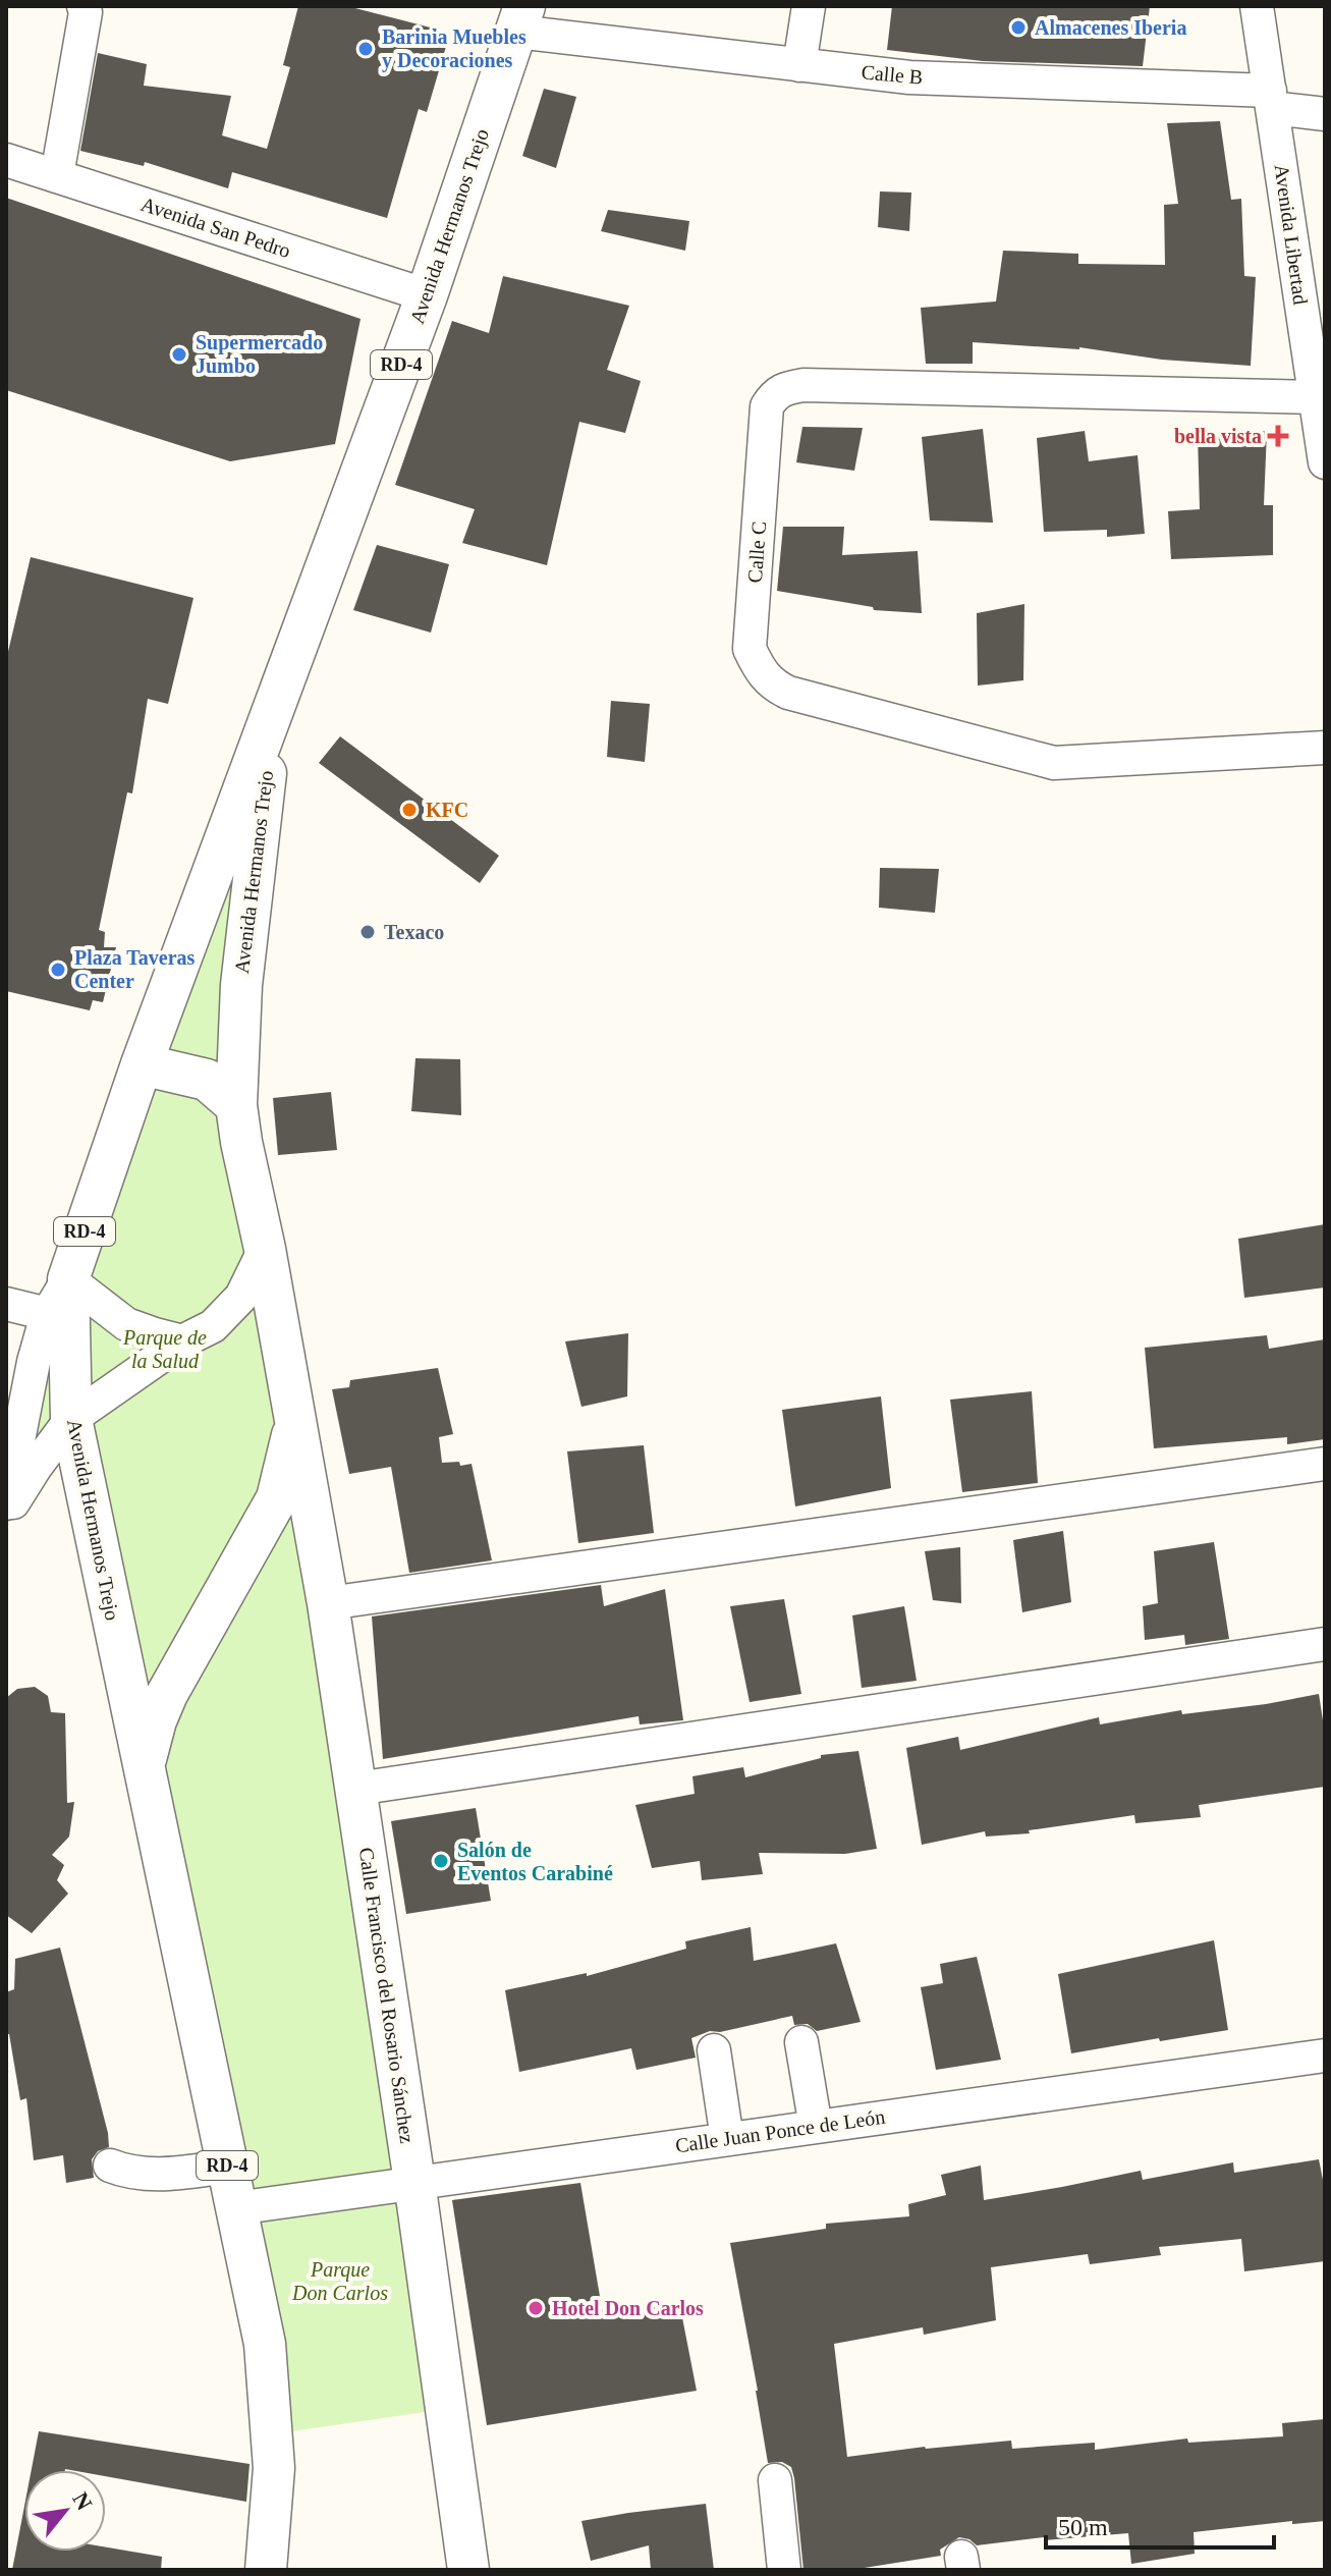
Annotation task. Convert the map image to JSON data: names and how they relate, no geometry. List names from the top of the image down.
{
  "streets": {
    "main road": ["Avenida Hermanos Trejo", "RD-4", "Calle Francisco del Rosario Sánchez"],
    "street": [
      "Calle B",
      "Avenida San Pedro",
      "Avenida Libertad",
      "Calle C",
      "Calle Juan Ponce de León"
    ]
  },
  "crossings": [
    ["Calle B", "Avenida Hermanos Trejo"],
    ["Calle B", "Avenida Libertad"],
    ["Avenida Hermanos Trejo", "Avenida San Pedro"],
    ["Avenida Hermanos Trejo", "Calle Francisco del Rosario Sánchez"],
    ["Avenida Hermanos Trejo", "Calle Juan Ponce de León"],
    ["Avenida Libertad", "Calle C"],
    ["Calle Francisco del Rosario Sánchez", "Calle Juan Ponce de León"]
  ],
  "parks": ["Parque de la Salud", "Parque Don Carlos"],
  "places": {
    "other": [
      "Almacenes Iberia",
      "Barinia Muebles y Decoraciones",
      "Supermercado Jumbo",
      "KFC",
      "Texaco",
      "Plaza Taveras Center",
      "Salón de Eventos Carabiné",
      "Hotel Don Carlos"
    ],
    "health": ["bella vista"]
  },
  "scale_bar": "50 m",
  "north": "top right"
}
